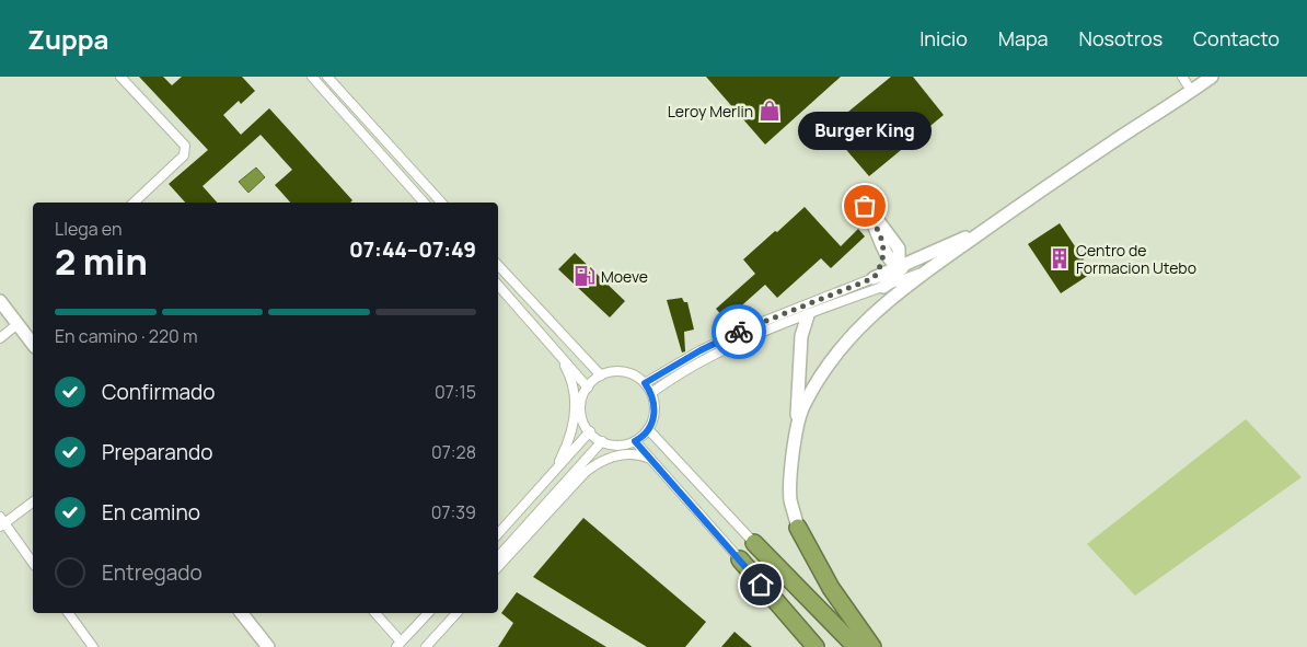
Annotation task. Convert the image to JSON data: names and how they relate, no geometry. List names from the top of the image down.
{
  "places": {
    "shop": ["Leroy Merlin"],
    "other": ["Burger King"],
    "building": ["Centro de Formacion Utebo"],
    "fuel station": ["Moeve"]
  },
  "page": {
    "header": "Zuppa",
    "nav": [
      "Inicio",
      "Mapa",
      "Nosotros",
      "Contacto"
    ],
    "bubble": "Burger King",
    "heading": ["2 min", "Llega en", "07:44–07:49"],
    "bar": "En camino · 220 m",
    "list": [
      ["Confirmado", "07:15"],
      ["Preparando", "07:28"],
      ["En camino", "07:39"],
      "Entregado"
    ]
  }
}
